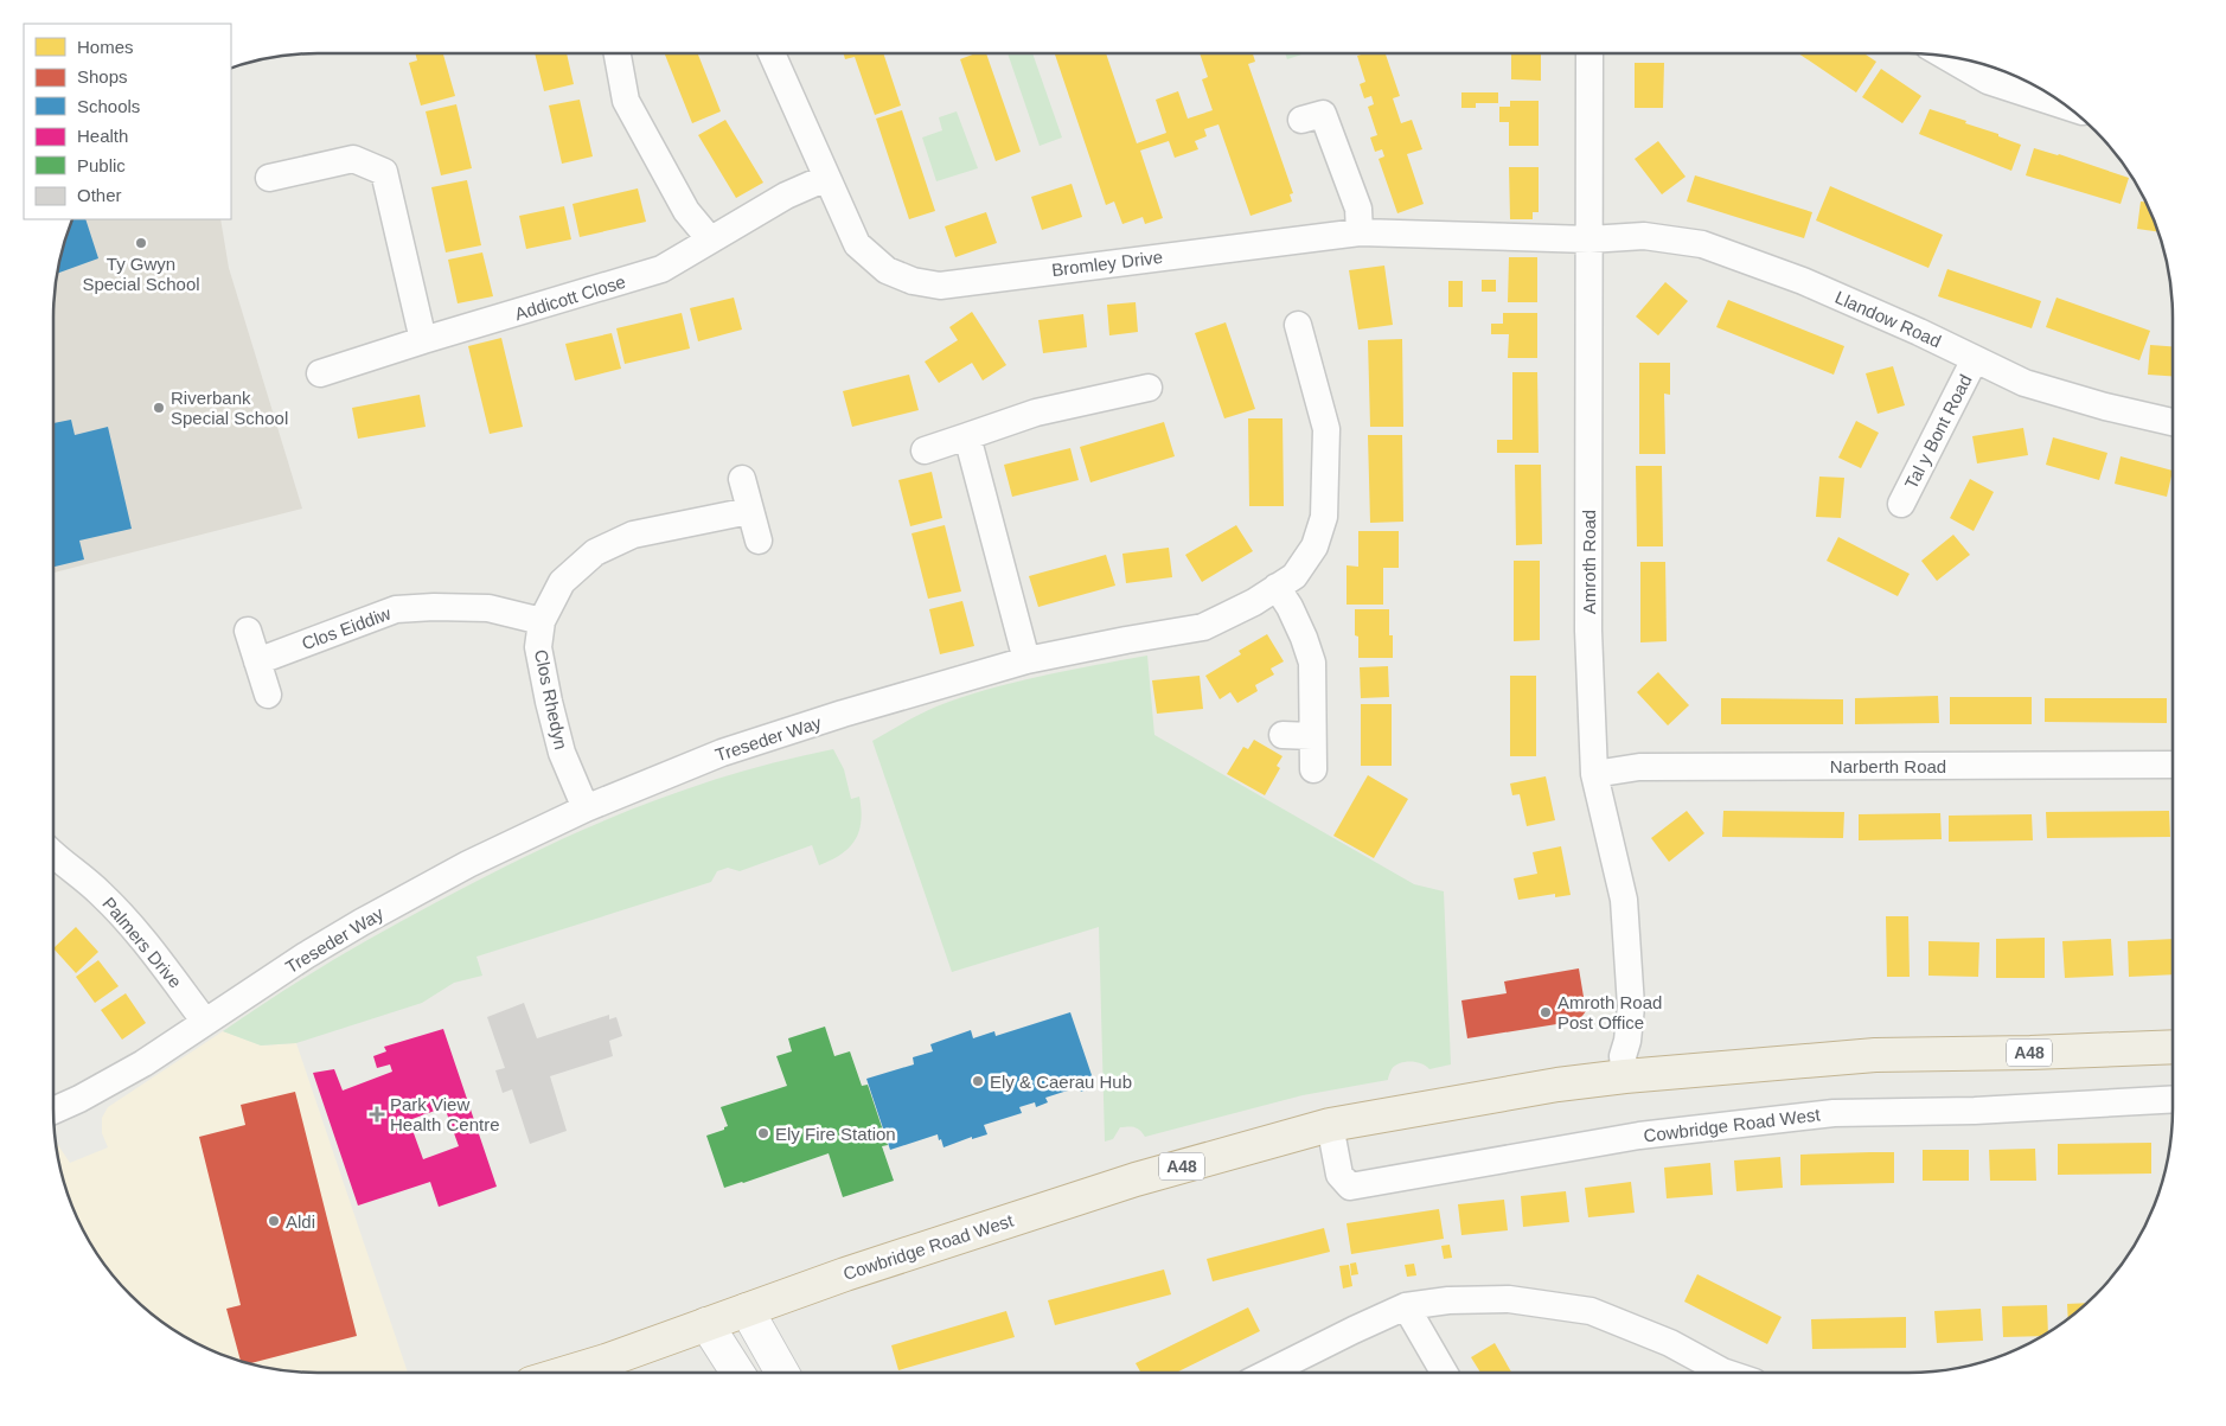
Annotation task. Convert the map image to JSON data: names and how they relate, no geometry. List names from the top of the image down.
{
  "streets": {
    "highway": ["A48", "Cowbridge Road West"],
    "street": [
      "Bromley Drive",
      "Addicott Close",
      "Llandow Road",
      "Tal y Bont Road",
      "Amroth Road",
      "Clos Eiddiw",
      "Clos Rhedyn",
      "Treseder Way",
      "Narberth Road",
      "Palmers Drive"
    ]
  },
  "crossings": [
    ["Bromley Drive", "Addicott Close"],
    ["Bromley Drive", "Llandow Road"],
    ["Bromley Drive", "Amroth Road"],
    ["Llandow Road", "Tal y Bont Road"],
    ["Llandow Road", "Amroth Road"],
    ["Amroth Road", "Narberth Road"],
    ["Amroth Road", "Cowbridge Road West"],
    ["Clos Eiddiw", "Clos Rhedyn"],
    ["Clos Rhedyn", "Treseder Way"],
    ["Treseder Way", "Palmers Drive"]
  ],
  "places": {
    "other": [
      "Ty Gwyn Special School",
      "Riverbank Special School",
      "Amroth Road Post Office",
      "Ely & Caerau Hub",
      "Ely Fire Station",
      "Aldi"
    ],
    "health": ["Park View Health Centre"]
  },
  "legend": [
    "Homes",
    "Shops",
    "Schools",
    "Health",
    "Public",
    "Other"
  ]
}
